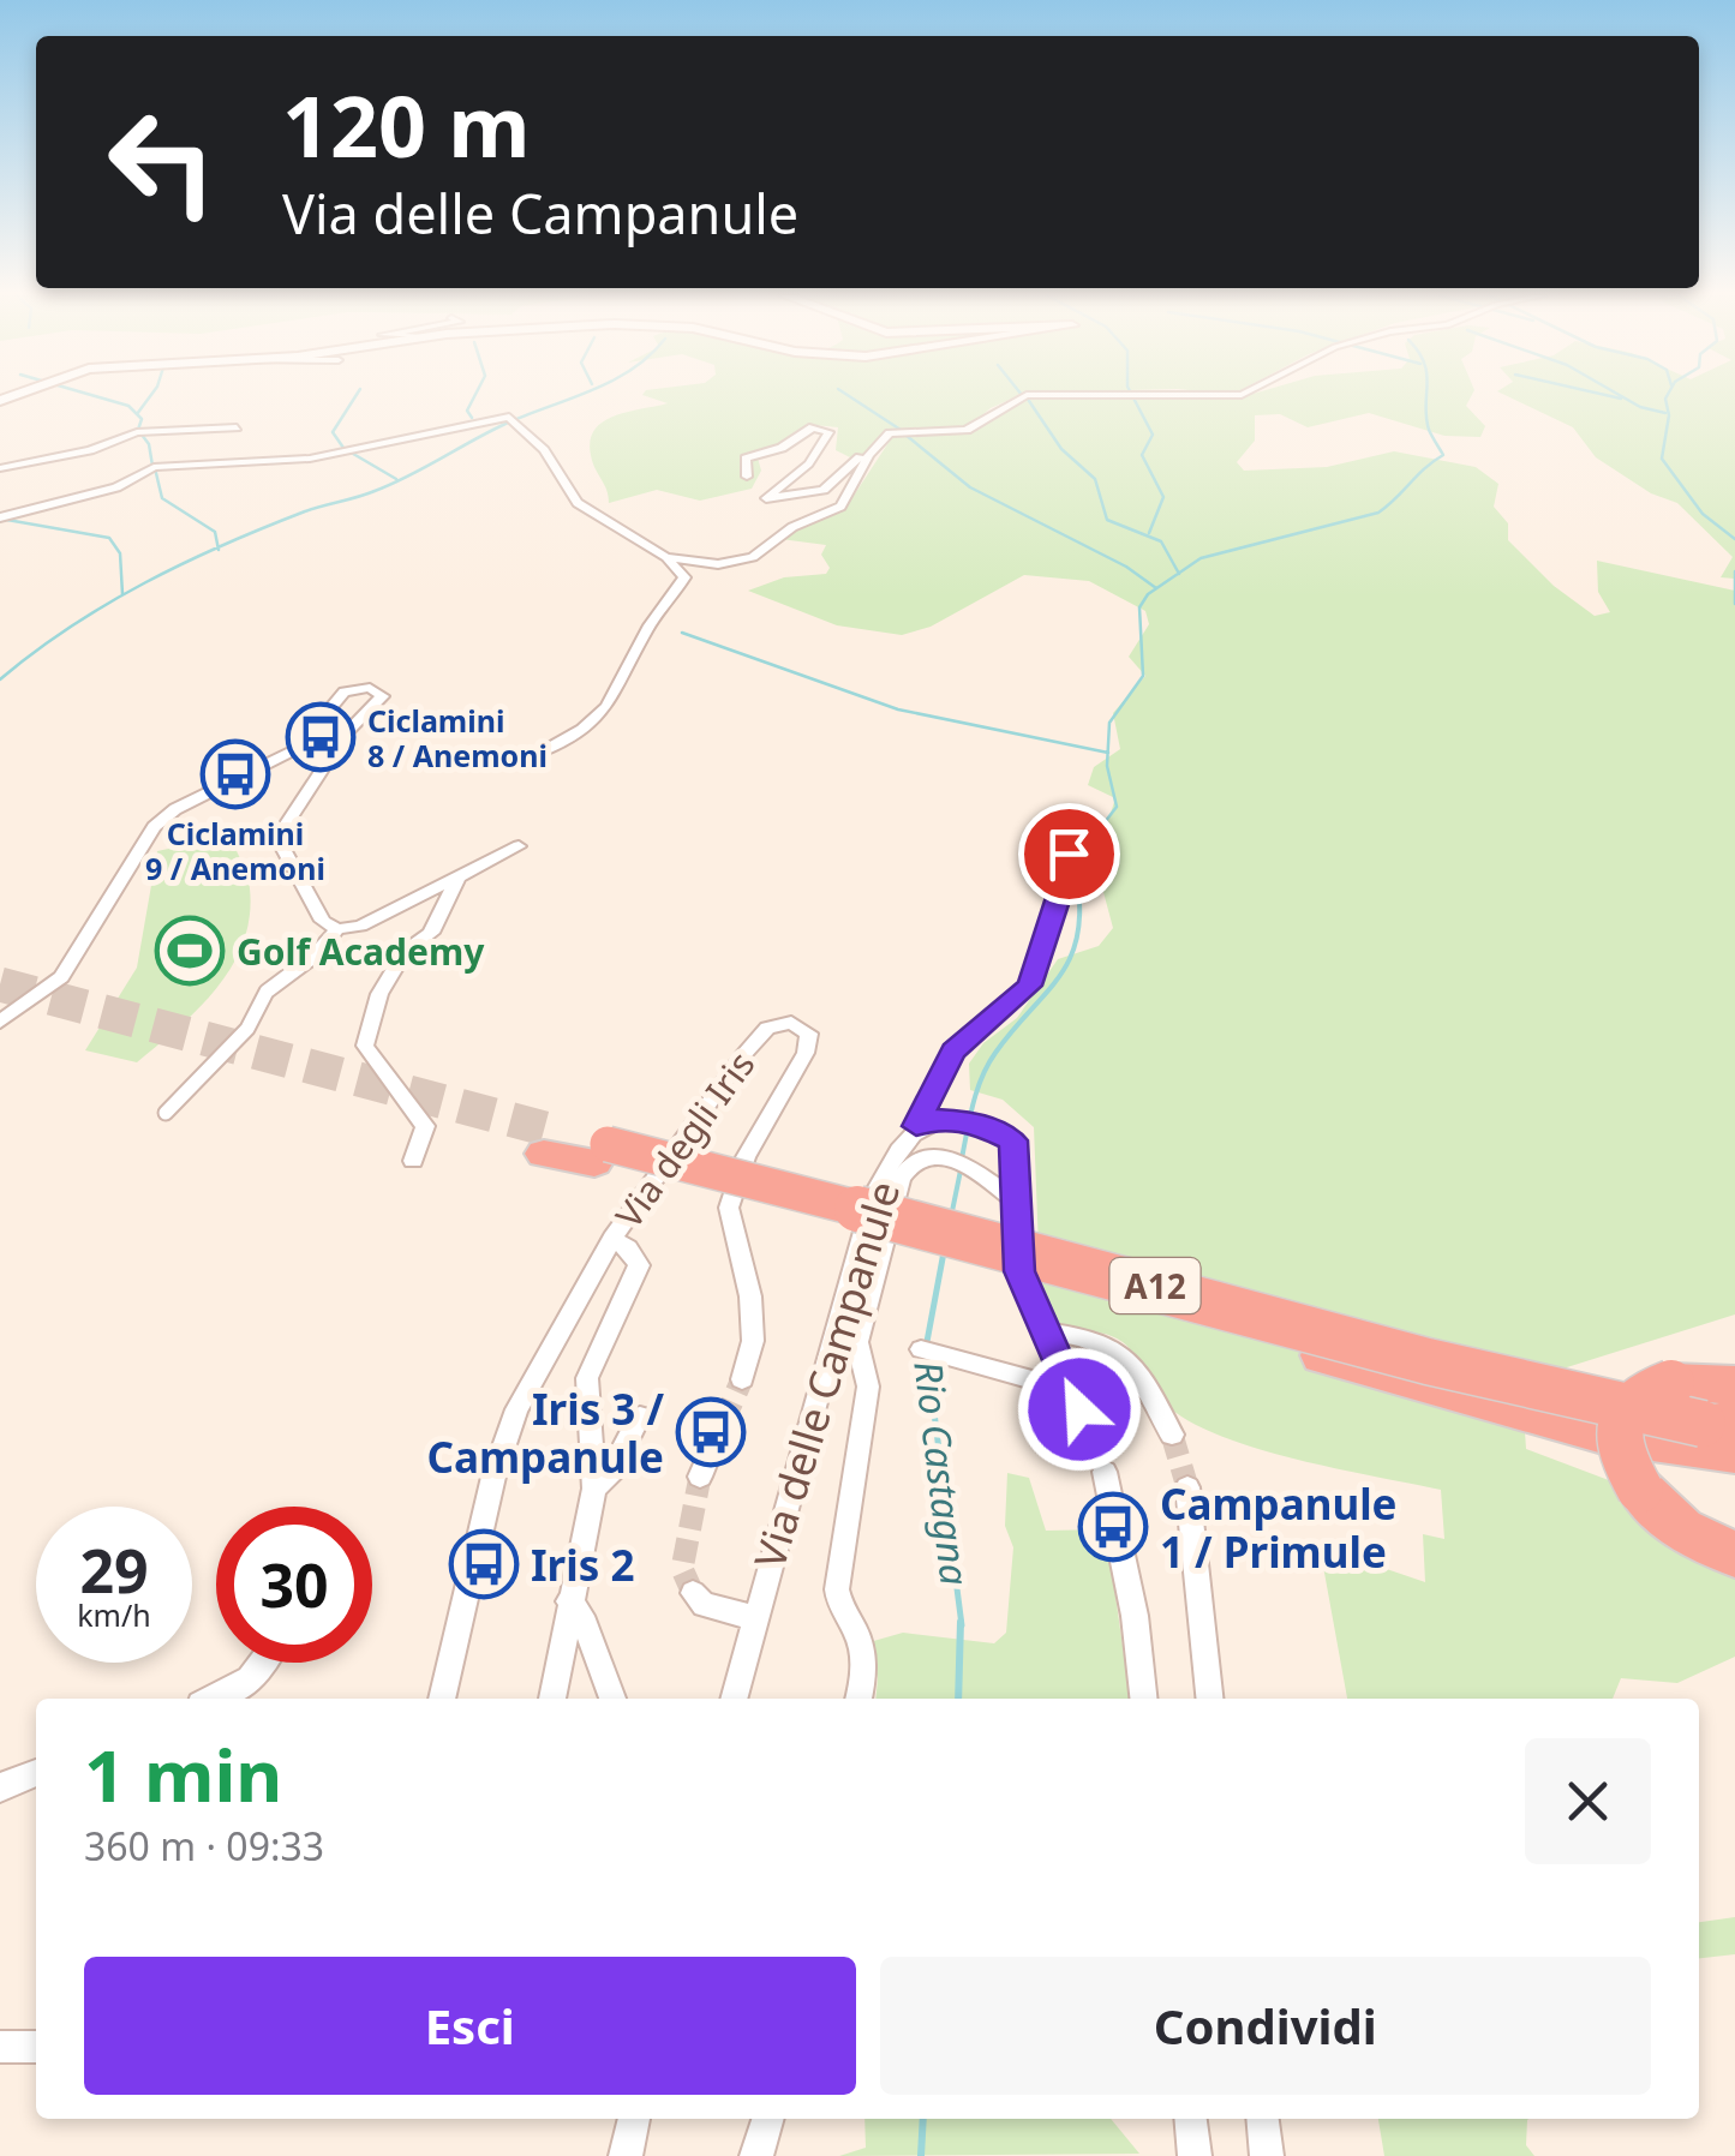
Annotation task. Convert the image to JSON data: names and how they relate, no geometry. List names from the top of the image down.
{
  "streets": {
    "highway": ["A12"],
    "street": ["Via degli Iris", "Via delle Campanule"]
  },
  "water": ["Rio Castagna"],
  "places": {
    "bus stop": [
      "Ciclamini 8 / Anemoni",
      "Ciclamini 9 / Anemoni",
      "Iris 3 / Campanule",
      "Campanule 1 / Primule",
      "Iris 2"
    ],
    "sports": ["Golf Academy"]
  },
  "page": {
    "turn": ["120 m", "Via delle Campanule"],
    "speed": "29 km/h",
    "limit": "30",
    "heading": ["1 min", "360 m · 09:33"],
    "buttons": ["Esci", "Condividi"]
  }
}
